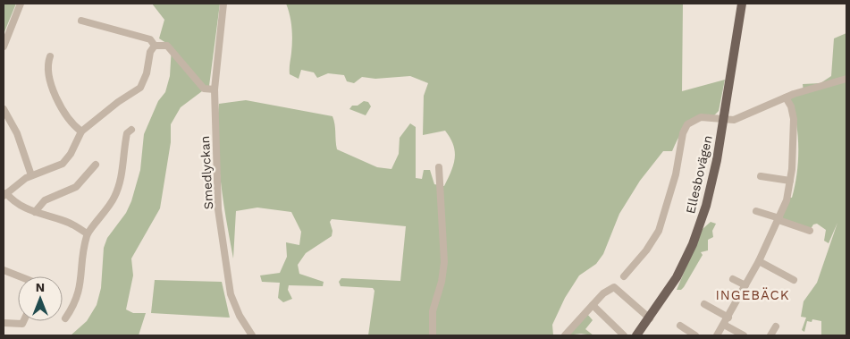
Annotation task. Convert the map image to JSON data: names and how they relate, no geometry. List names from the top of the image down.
{
  "streets": {
    "main road": ["Ellesbovägen"],
    "street": ["Smedlyckan"]
  },
  "districts": ["INGEBÄCK"],
  "north": "top"
}
